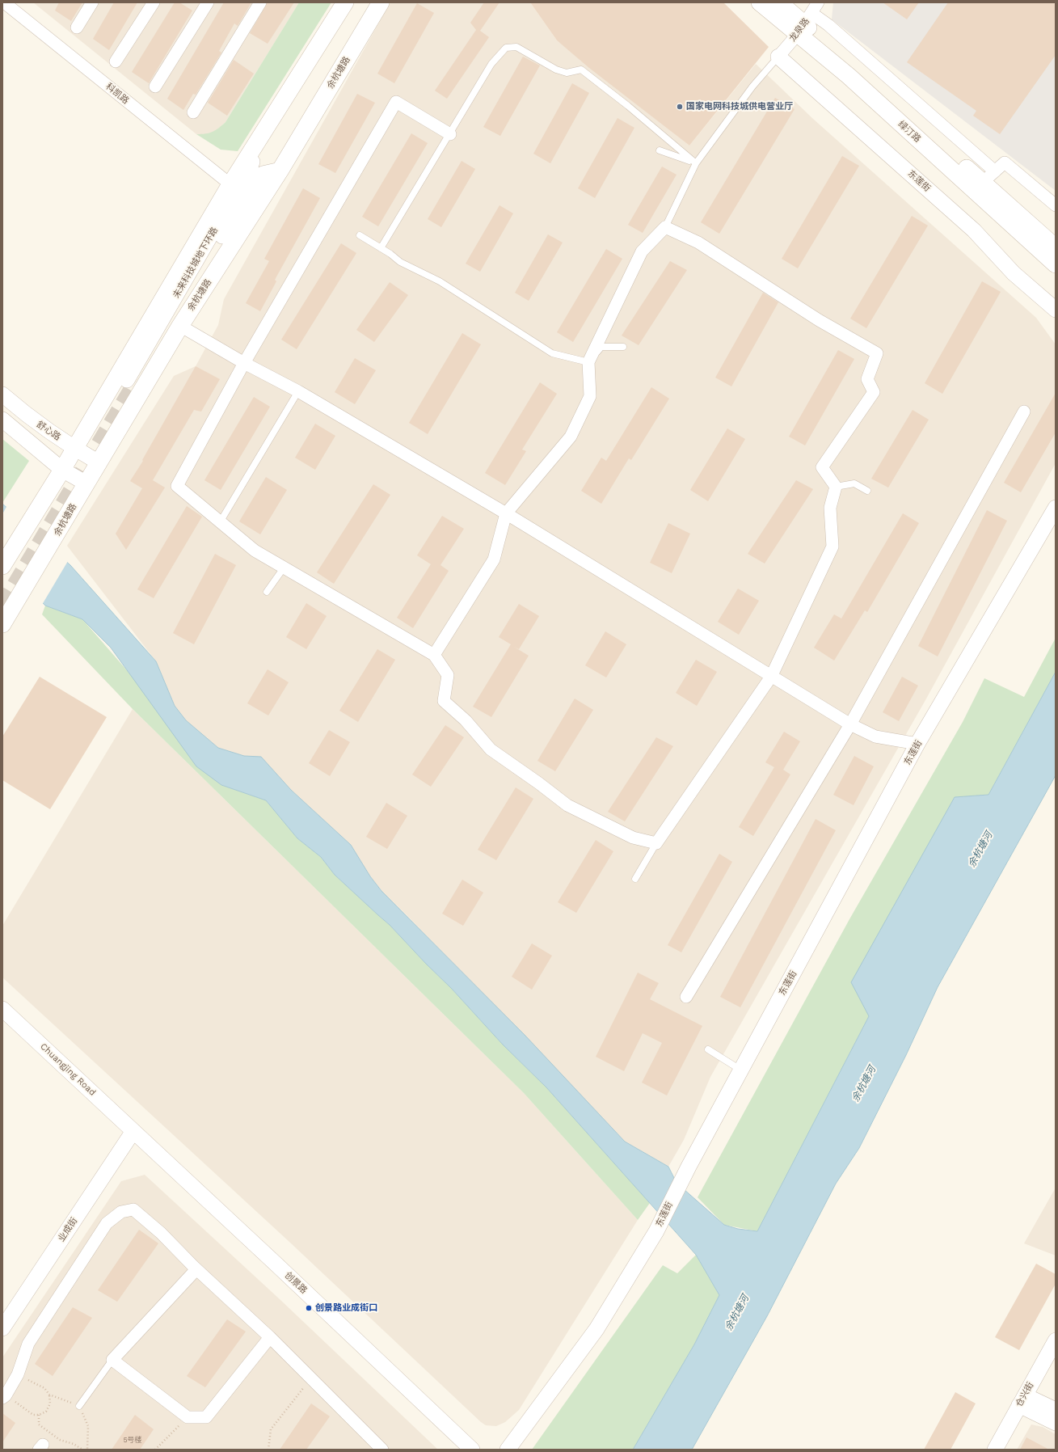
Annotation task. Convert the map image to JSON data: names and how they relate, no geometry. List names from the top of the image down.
{
  "streets": {
    "main road": ["余杭塘路", "绿汀路"],
    "street": [
      "龙泉路",
      "科凯路",
      "东莲街",
      "未来科技城地下环路",
      "舒心路",
      "Chuangjing Road",
      "业成街",
      "创景路",
      "仓兴街"
    ]
  },
  "crossings": [
    ["龙泉路", "绿汀路"],
    ["龙泉路", "东莲街"],
    ["余杭塘路", "未来科技城地下环路"],
    ["余杭塘路", "舒心路"],
    ["Chuangjing Road", "业成街"],
    ["Chuangjing Road", "创景路"],
    ["业成街", "创景路"]
  ],
  "water": ["余杭塘河"],
  "places": ["国家电网科技城供电营业厅", "创景路业成街口"],
  "house_numbers": ["5号楼"]
}
